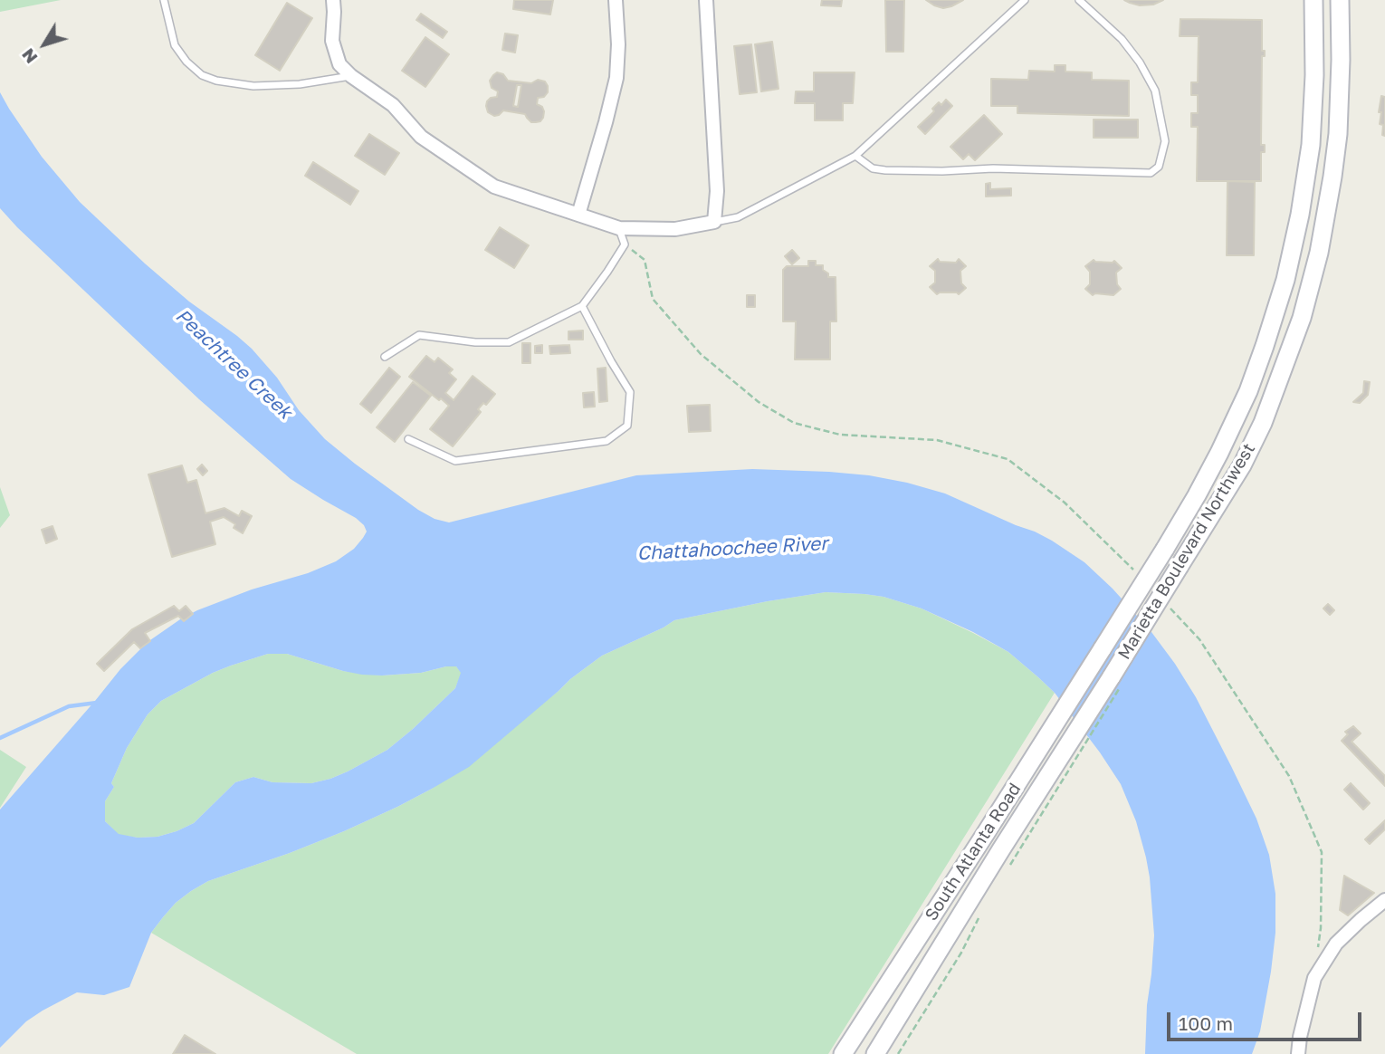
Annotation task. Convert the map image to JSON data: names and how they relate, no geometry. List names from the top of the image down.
{
  "streets": {
    "main road": ["Marietta Boulevard Northwest", "South Atlanta Road"]
  },
  "crossings": [
    ["Marietta Boulevard Northwest", "South Atlanta Road"]
  ],
  "water": ["Peachtree Creek", "Chattahoochee River"],
  "scale_bar": "100 m",
  "north": "bottom left"
}
